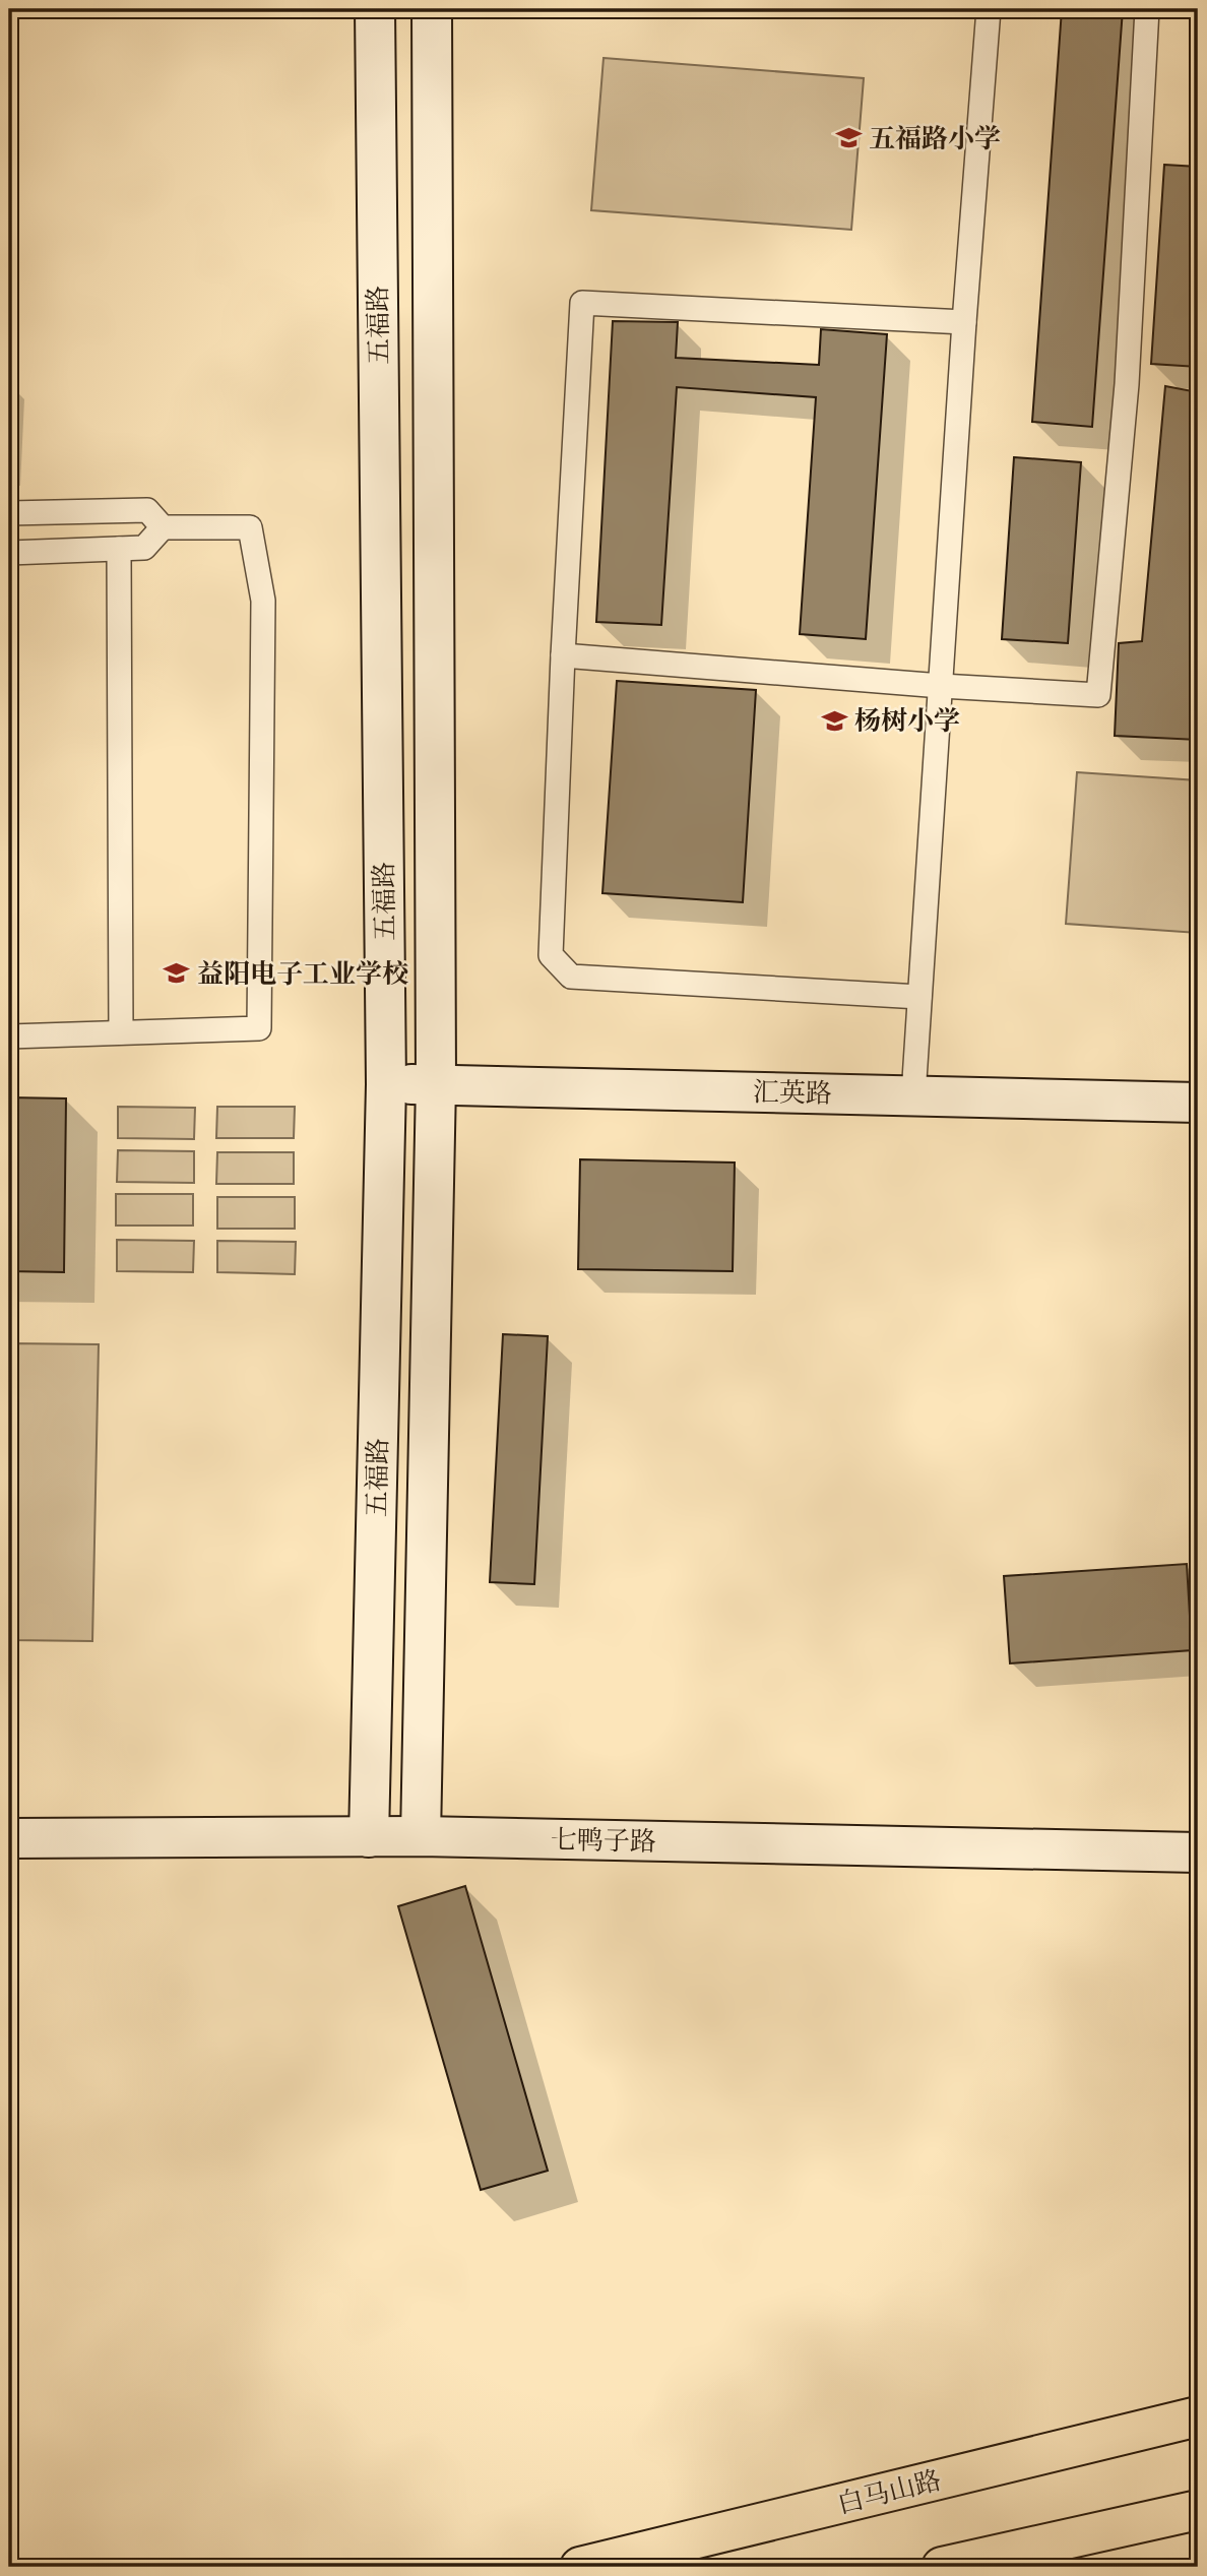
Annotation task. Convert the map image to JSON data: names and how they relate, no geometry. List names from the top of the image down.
{
  "streets": {
    "main road": ["白马山路"],
    "street": ["五福路", "汇英路", "七鸭子路"]
  },
  "crossings": [
    ["五福路", "汇英路"],
    ["五福路", "七鸭子路"]
  ],
  "places": {
    "school or university": ["五福路小学", "杨树小学", "益阳电子工业学校"]
  }
}
